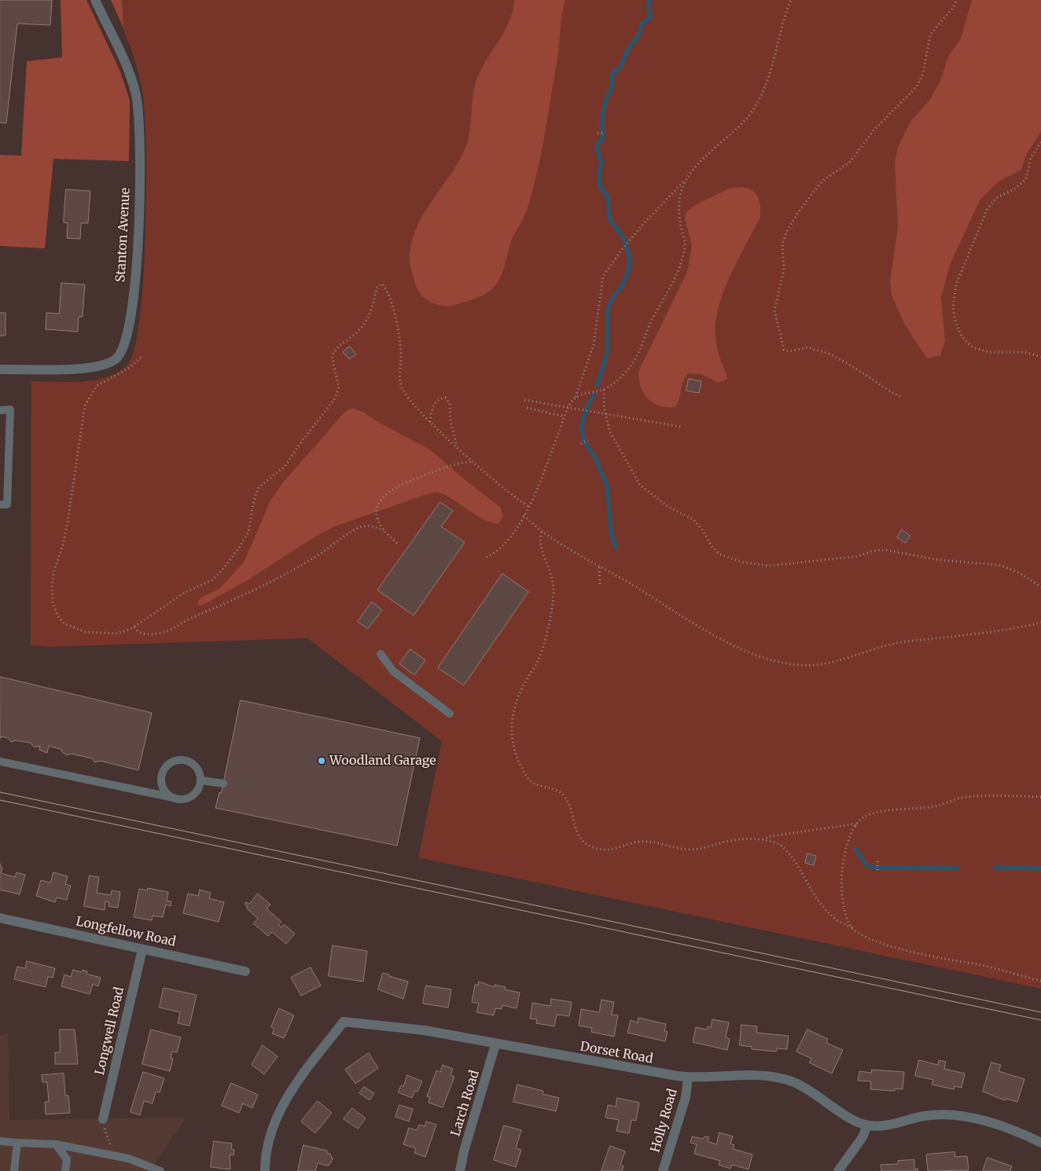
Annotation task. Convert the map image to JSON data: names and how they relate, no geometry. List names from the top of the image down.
{
  "streets": {
    "street": [
      "Stanton Avenue",
      "Longfellow Road",
      "Longwell Road",
      "Dorset Road",
      "Larch Road",
      "Holly Road"
    ]
  },
  "crossings": [
    ["Longfellow Road", "Longwell Road"],
    ["Dorset Road", "Larch Road"],
    ["Dorset Road", "Holly Road"]
  ],
  "places": ["Woodland Garage"]
}
